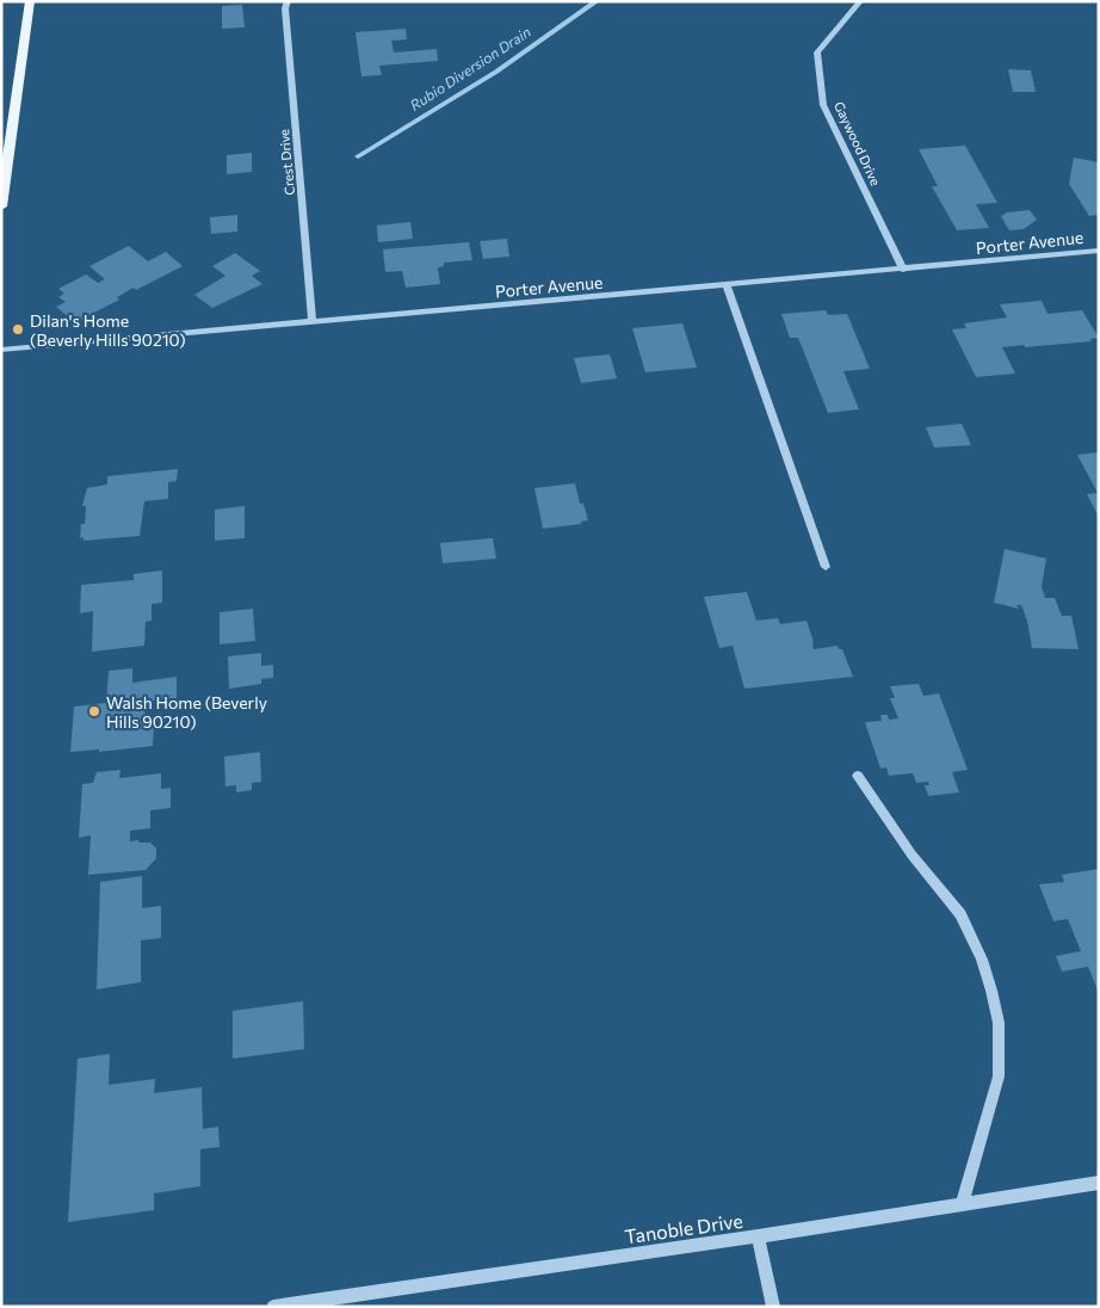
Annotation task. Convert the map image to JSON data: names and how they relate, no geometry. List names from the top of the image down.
{
  "streets": {
    "street": [
      "Gaywood Drive",
      "Crest Drive",
      "Porter Avenue",
      "Tanoble Drive"
    ]
  },
  "crossings": [
    ["Gaywood Drive", "Porter Avenue"],
    ["Crest Drive", "Porter Avenue"]
  ],
  "water": ["Rubio Diversion Drain"],
  "places": ["Dilan's Home (Beverly Hills 90210)", "Walsh Home (Beverly Hills 90210)"]
}
